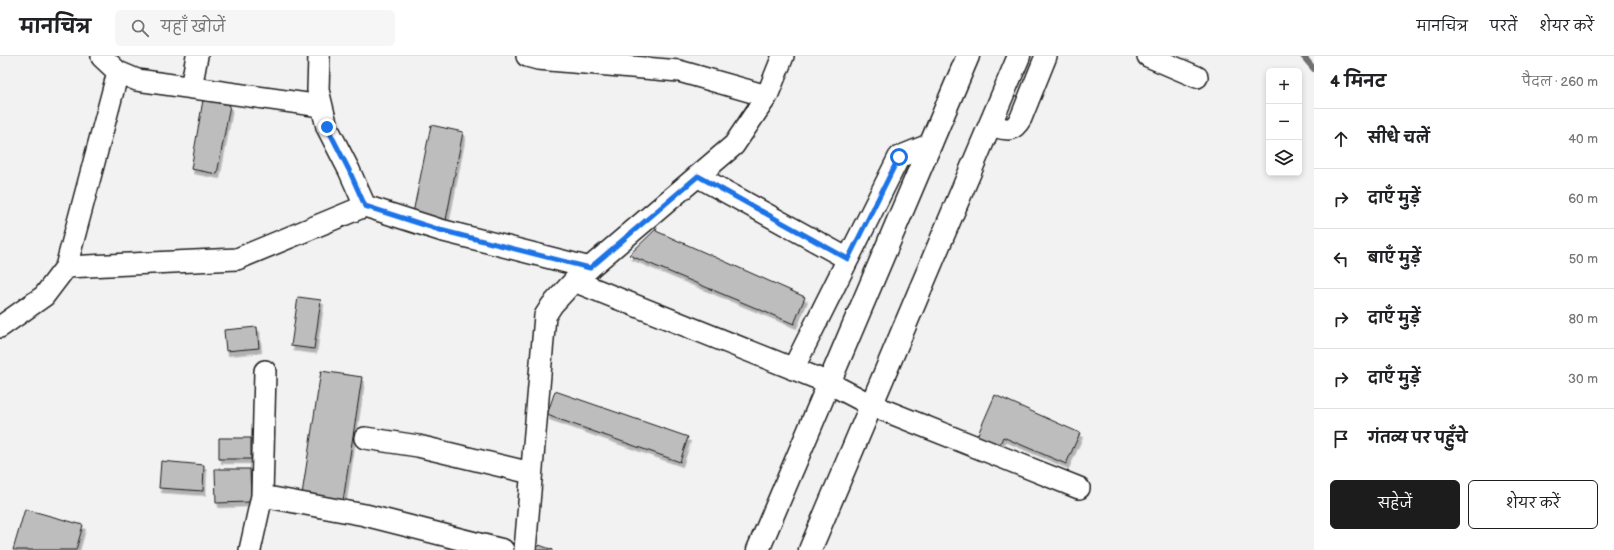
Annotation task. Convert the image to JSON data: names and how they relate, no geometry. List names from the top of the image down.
{
  "page": {
    "header": "मानचित्र",
    "search": "यहाँ खोजें",
    "nav": ["मानचित्र", "परतें", "शेयर करें"],
    "heading": ["4 मिनट", "पैदल · 260 m"],
    "map_buttons": ["+", "−"],
    "list": [
      ["सीधे चलें", "40 m"],
      ["दाएँ मुड़ें", "60 m"],
      ["बाएँ मुड़ें", "50 m"],
      ["दाएँ मुड़ें", "80 m"],
      ["दाएँ मुड़ें", "30 m"],
      "गंतव्य पर पहुँचे"
    ],
    "buttons": ["सहेजें", "शेयर करें"]
  }
}
